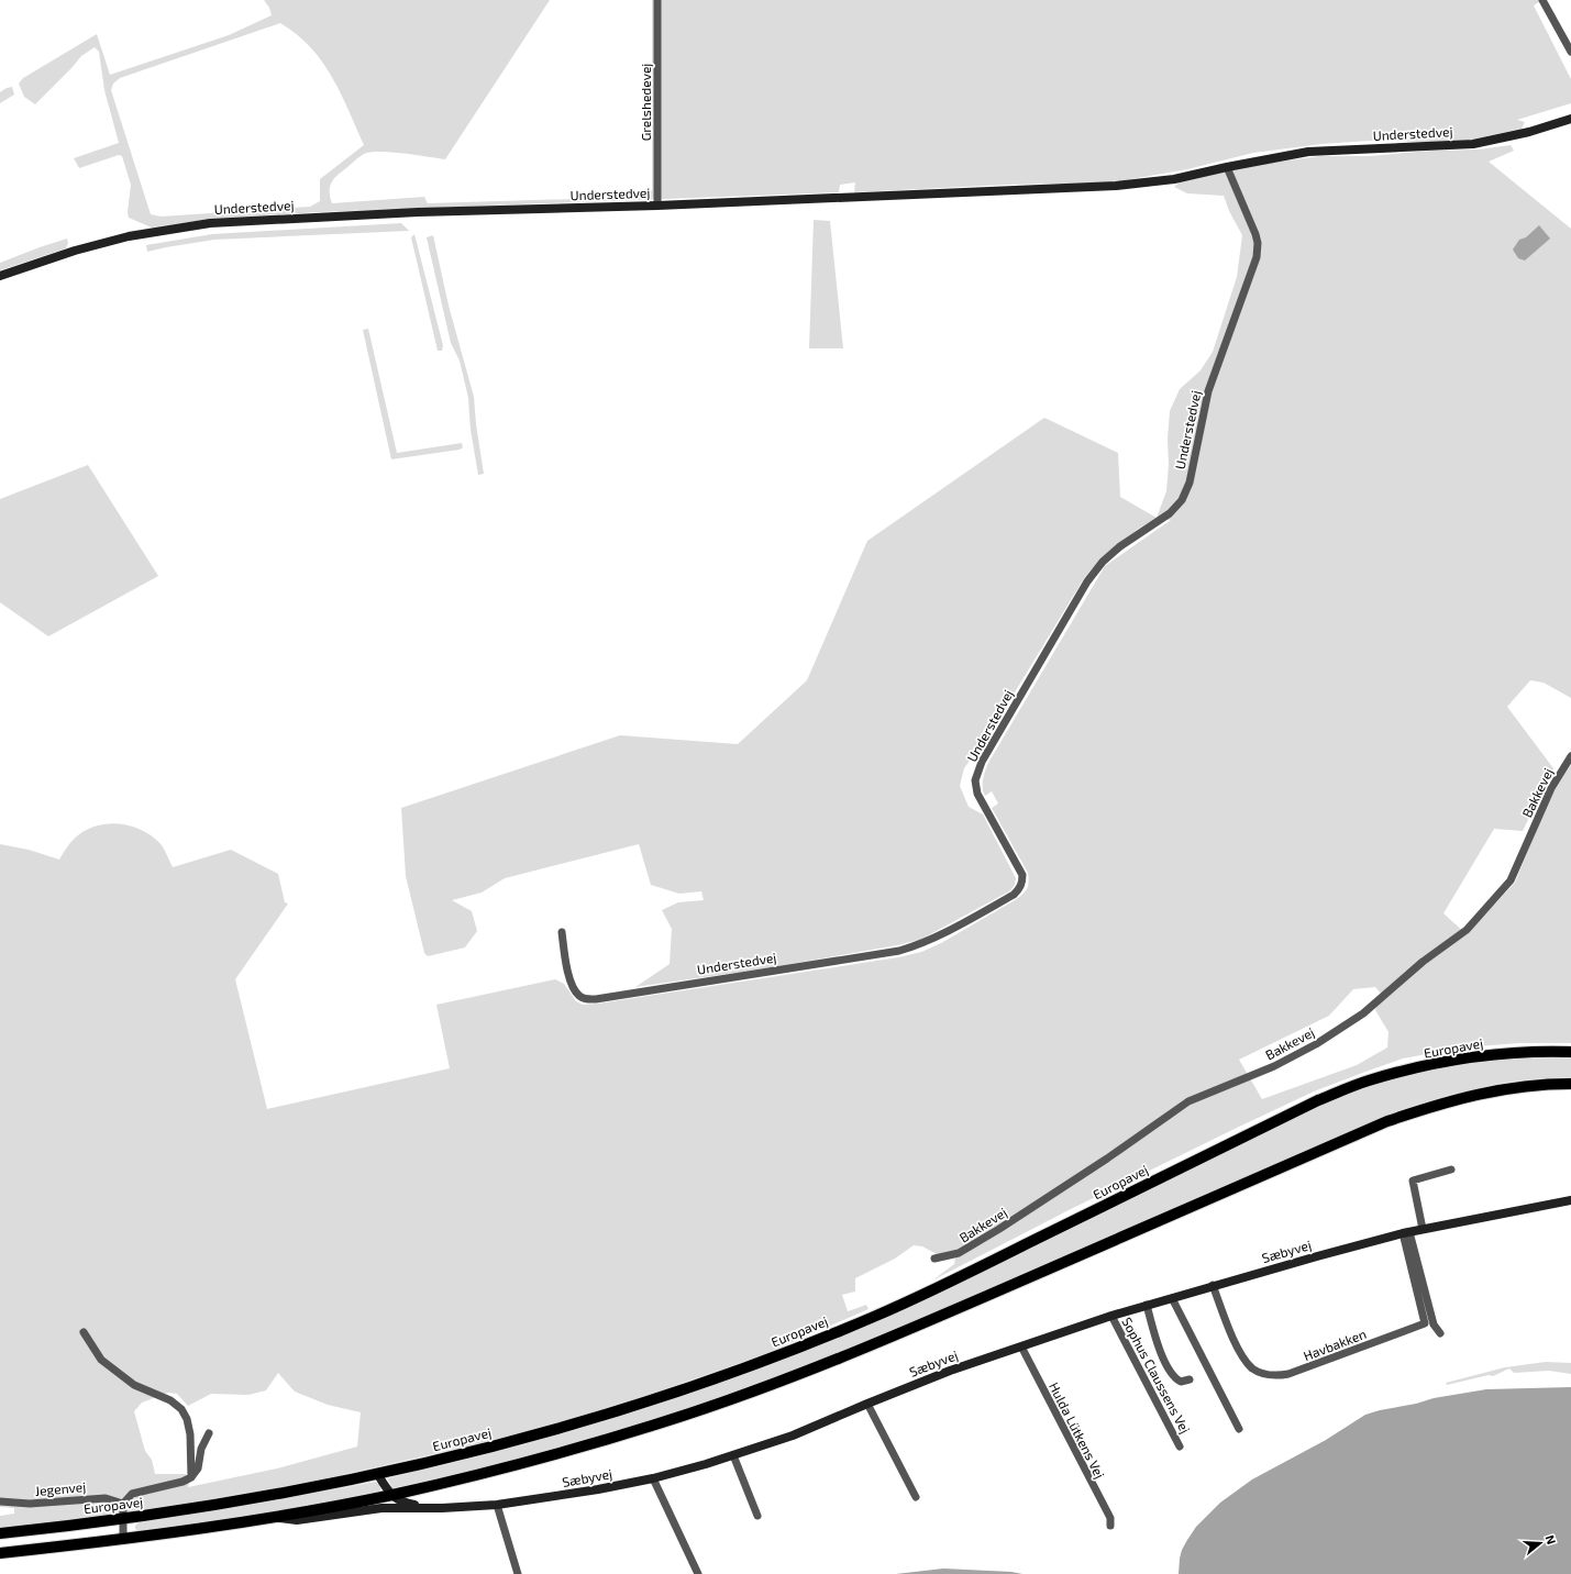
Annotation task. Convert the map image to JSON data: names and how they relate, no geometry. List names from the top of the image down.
{
  "streets": {
    "main road": ["Europavej"],
    "street": [
      "Grelshedevej",
      "Understedvej",
      "Bakkevej",
      "Sæbyvej",
      "Havbakken",
      "Sophus Claussens Vej",
      "Hulda Lütkens Vej",
      "Jegenvej"
    ]
  },
  "crossings": [
    ["Grelshedevej", "Understedvej"],
    ["Sæbyvej", "Havbakken"],
    ["Sæbyvej", "Sophus Claussens Vej"],
    ["Sæbyvej", "Hulda Lütkens Vej"]
  ],
  "north": "right"
}
